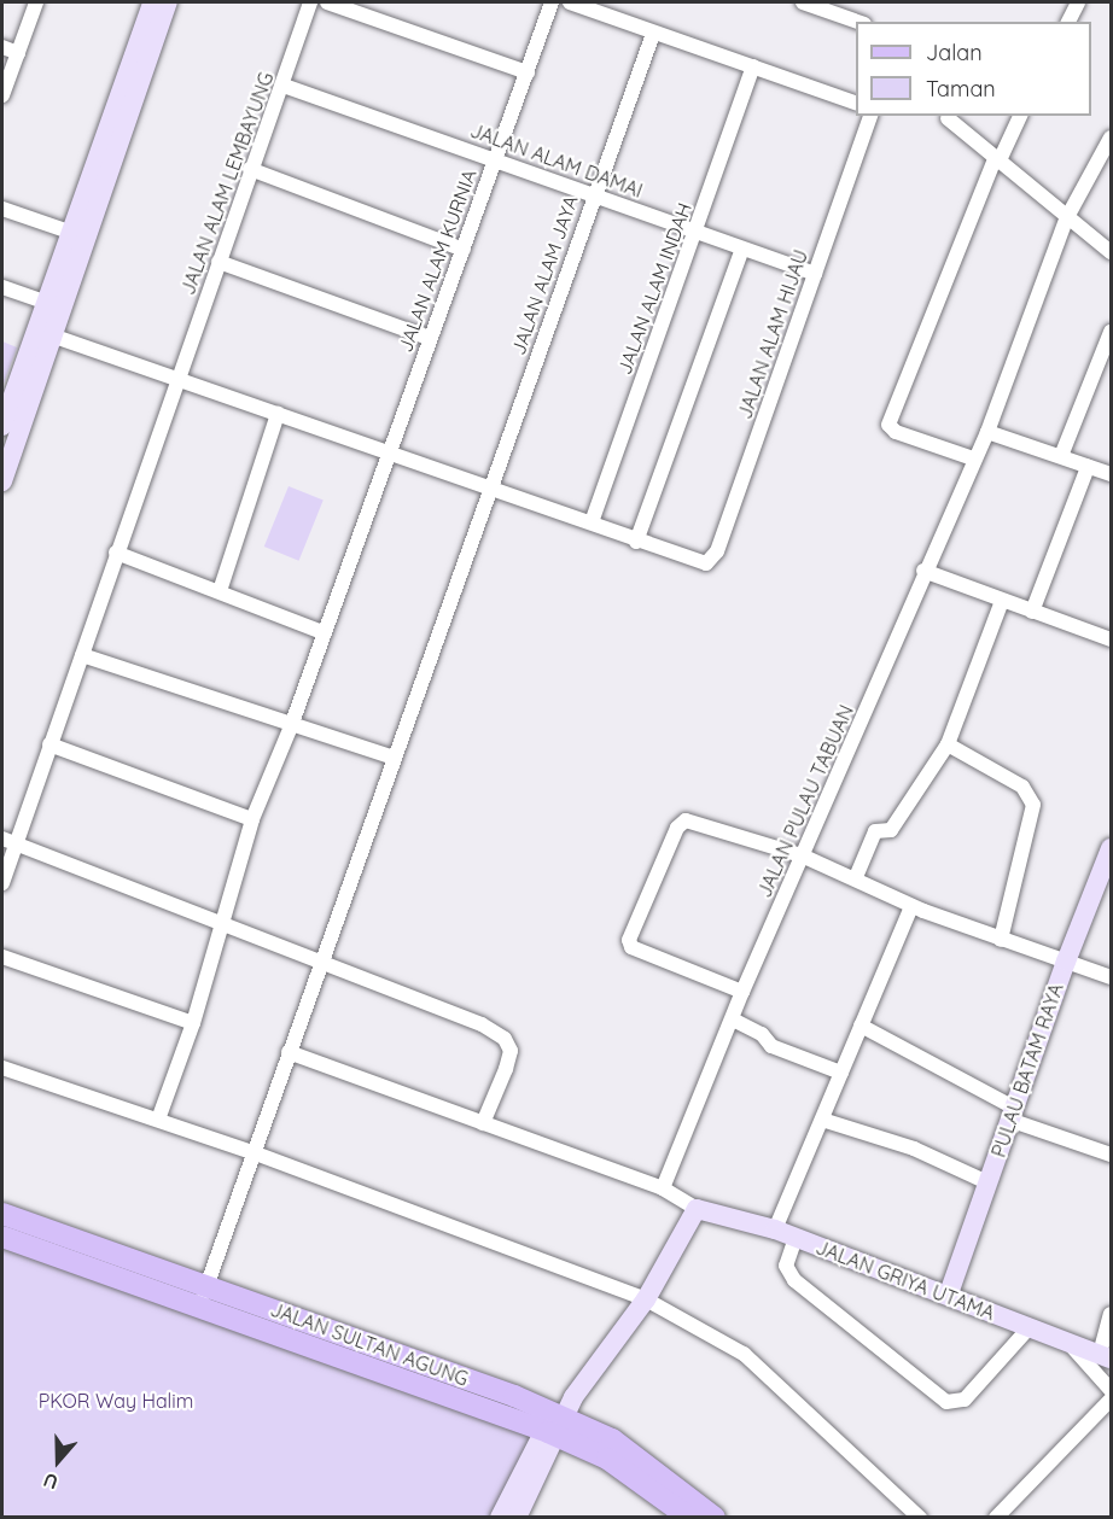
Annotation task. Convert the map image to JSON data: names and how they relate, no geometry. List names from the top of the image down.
{
  "streets": {
    "main road": ["JALAN SULTAN AGUNG"],
    "street": [
      "JALAN ALAM DAMAI",
      "JALAN ALAM LEMBAYUNG",
      "JALAN ALAM KURNIA",
      "JALAN ALAM JAYA",
      "JALAN ALAM INDAH",
      "JALAN ALAM HIJAU",
      "JALAN PULAU TABUAN",
      "PULAU BATAM RAYA",
      "JALAN GRIYA UTAMA"
    ]
  },
  "crossings": [
    ["JALAN ALAM DAMAI", "JALAN ALAM LEMBAYUNG"],
    ["JALAN ALAM DAMAI", "JALAN ALAM KURNIA"],
    ["JALAN ALAM DAMAI", "JALAN ALAM JAYA"],
    ["JALAN ALAM DAMAI", "JALAN ALAM INDAH"],
    ["JALAN ALAM DAMAI", "JALAN ALAM HIJAU"],
    ["JALAN ALAM JAYA", "JALAN SULTAN AGUNG"],
    ["PULAU BATAM RAYA", "JALAN GRIYA UTAMA"]
  ],
  "parks": ["PKOR Way Halim"],
  "legend": ["Jalan", "Taman"],
  "north": "bottom"
}
